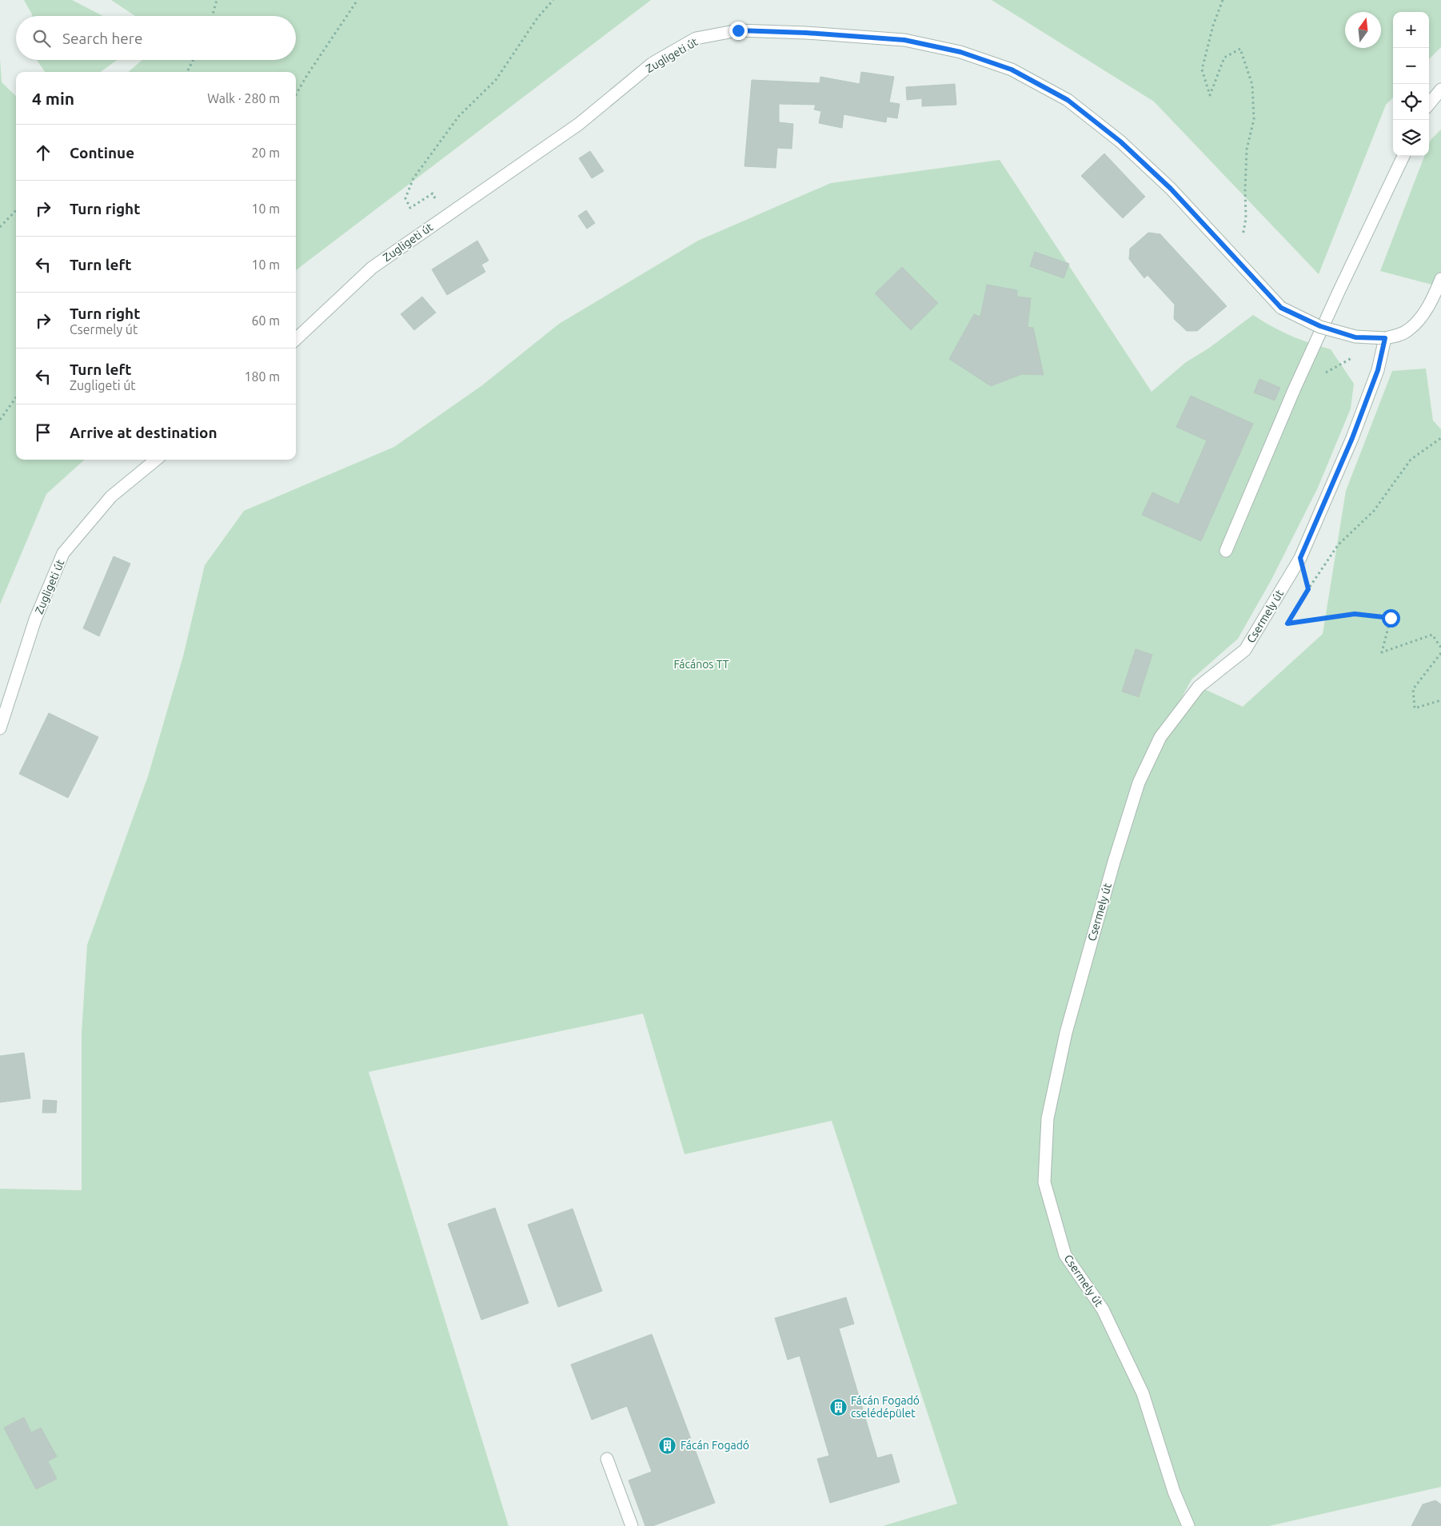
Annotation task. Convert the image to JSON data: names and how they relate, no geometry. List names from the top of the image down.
{
  "streets": {
    "street": ["Zugligeti út", "Csermely út"]
  },
  "crossings": [
    ["Zugligeti út", "Csermely út"]
  ],
  "parks": ["Fácános TT"],
  "places": {
    "building": ["Fácán Fogadó cselédépület", "Fácán Fogadó"]
  },
  "north": "top",
  "page": {
    "map_buttons": ["+", "−"],
    "search": "Search here",
    "heading": ["4 min", "Walk · 280 m"],
    "list": [
      ["Continue", "20 m"],
      ["Turn right", "10 m"],
      ["Turn left", "10 m"],
      ["Turn right", "Csermely út", "60 m"],
      ["Turn left", "Zugligeti út", "180 m"],
      "Arrive at destination"
    ]
  }
}
